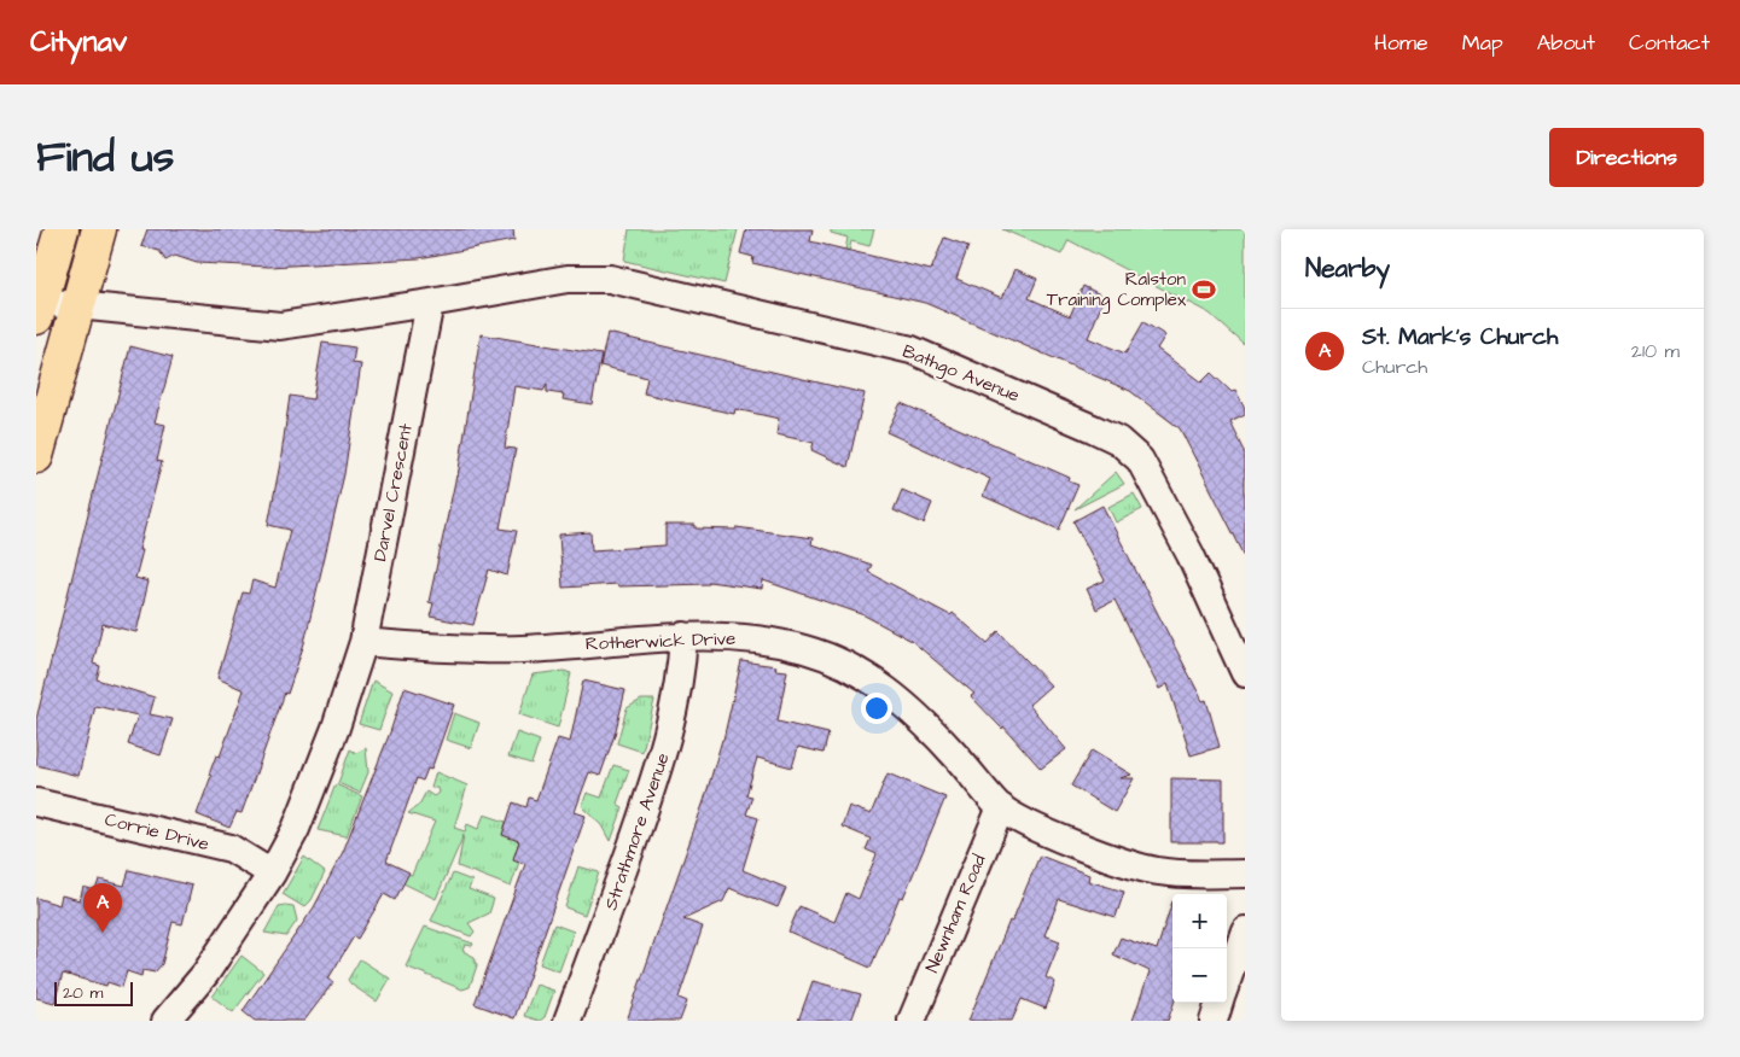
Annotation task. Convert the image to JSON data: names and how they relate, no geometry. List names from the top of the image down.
{
  "streets": {
    "street": [
      "Bathgo Avenue",
      "Darvel Crescent",
      "Rotherwick Drive",
      "Corrie Drive",
      "Strathmore Avenue",
      "Newnham Road"
    ]
  },
  "crossings": [
    ["Bathgo Avenue", "Darvel Crescent"],
    ["Darvel Crescent", "Rotherwick Drive"],
    ["Darvel Crescent", "Corrie Drive"],
    ["Rotherwick Drive", "Strathmore Avenue"],
    ["Rotherwick Drive", "Newnham Road"]
  ],
  "places": {
    "sports": ["Ralston Training Complex"]
  },
  "scale_bar": "20 m",
  "page": {
    "header": "Citynav",
    "nav": [
      "Home",
      "Map",
      "About",
      "Contact"
    ],
    "title": "Find us",
    "buttons": "Directions",
    "heading": "Nearby",
    "list": [
      {
        "mark": "A",
        "name": "St. Mark's Church",
        "note": "Church",
        "value": "210 m"
      }
    ],
    "pins": "A",
    "map_buttons": ["+", "−"],
    "scale": "20 m"
  }
}
